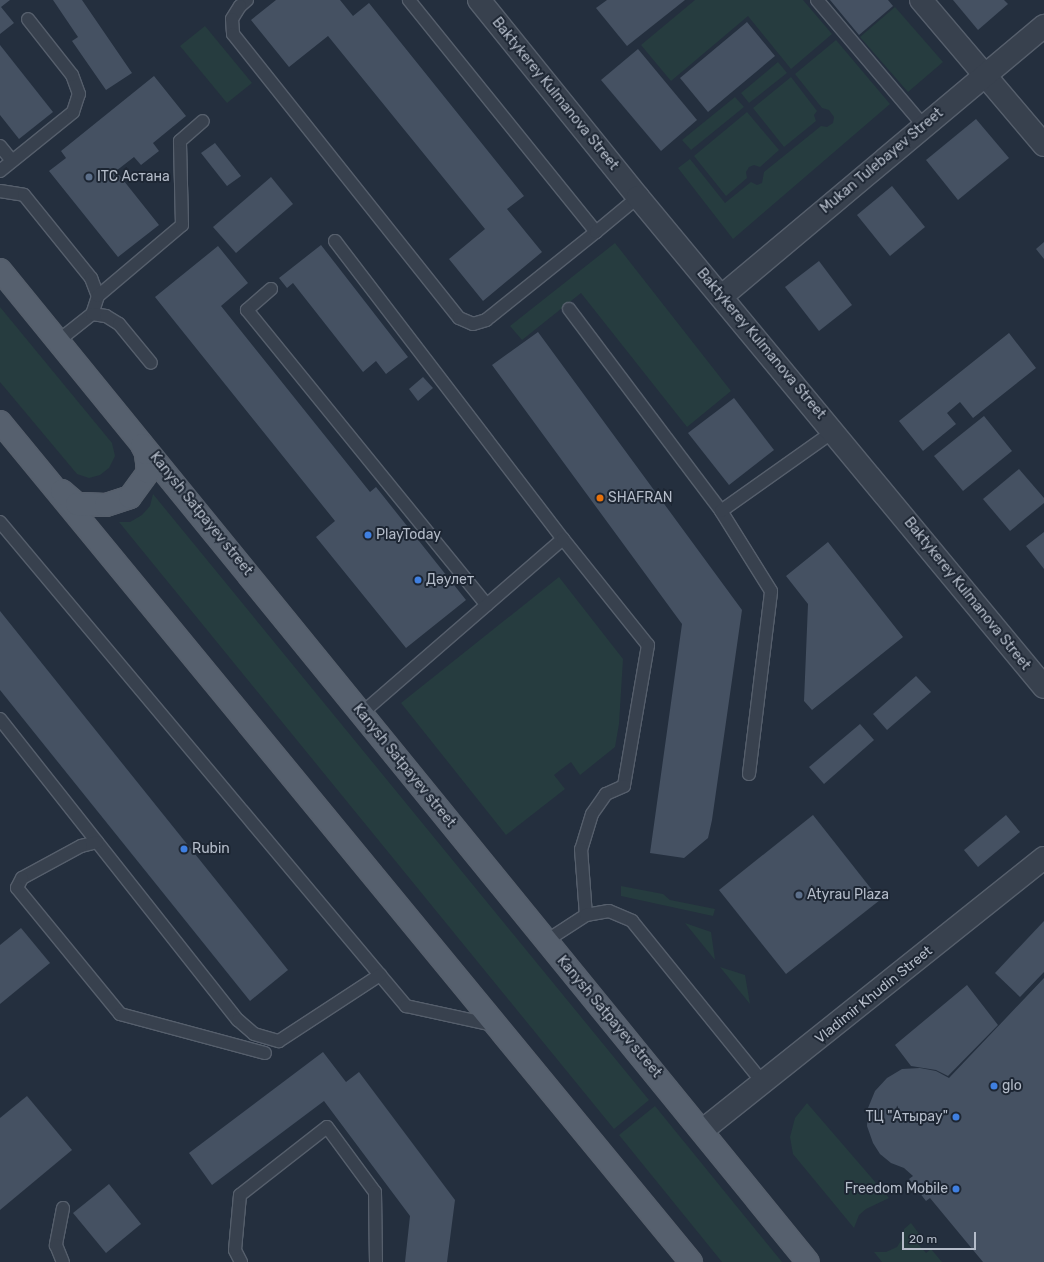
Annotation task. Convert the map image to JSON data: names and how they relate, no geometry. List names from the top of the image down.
{
  "streets": {
    "main road": ["Kanysh Satpayev street"],
    "street": ["Baktykerey Kulmanova Street", "Mukan Tulebayev Street", "Vladimir Khudin Street"]
  },
  "crossings": [
    ["Baktykerey Kulmanova Street", "Mukan Tulebayev Street"],
    ["Kanysh Satpayev street", "Vladimir Khudin Street"]
  ],
  "places": [
    "ITC Астана",
    "SHAFRAN",
    "PlayToday",
    "Дәулет",
    "Rubin",
    "Atyrau Plaza",
    "glo",
    "ТЦ \"Атырау\"",
    "Freedom Mobile"
  ],
  "scale_bar": "20 m"
}
